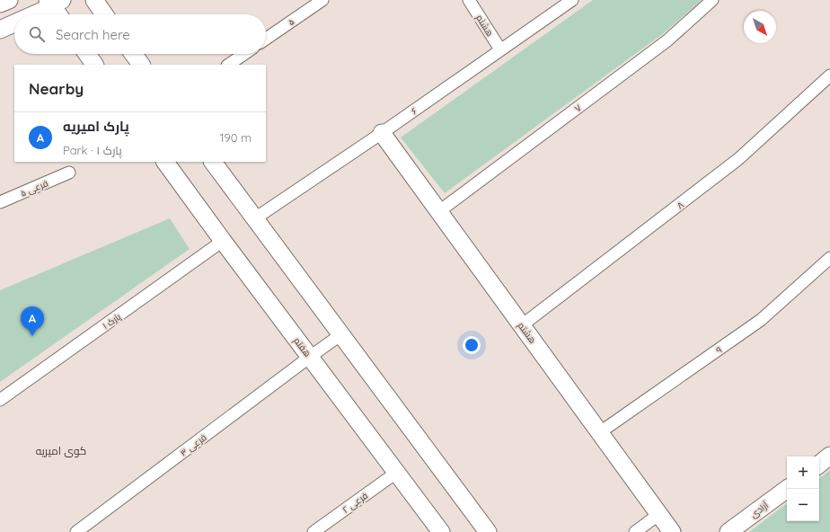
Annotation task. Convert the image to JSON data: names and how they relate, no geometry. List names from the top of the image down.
{
  "streets": {
    "street": [
      "۵",
      "هشنم",
      "۷",
      "۶",
      "فرعی ۵",
      "۸",
      "پارک ۱",
      "هشتم",
      "هفتم",
      "۹",
      "فرعی ۳",
      "فرعی ۲",
      "آزادی"
    ]
  },
  "crossings": [
    ["هشنم", "۶"],
    ["۷", "هشتم"],
    ["۶", "هشتم"],
    ["۸", "هشتم"],
    ["پارک ۱", "هفتم"],
    ["هشتم", "۹"],
    ["هفتم", "فرعی ۳"],
    ["هفتم", "فرعی ۲"]
  ],
  "districts": ["کوی امیریه"],
  "north": "bottom right",
  "page": {
    "search": "Search here",
    "heading": "Nearby",
    "list": [
      {
        "mark": "A",
        "name": "پارک امیریه",
        "note": "Park · پارک ۱",
        "value": "190 m"
      }
    ],
    "pins": "A",
    "map_buttons": ["+", "−"]
  }
}
